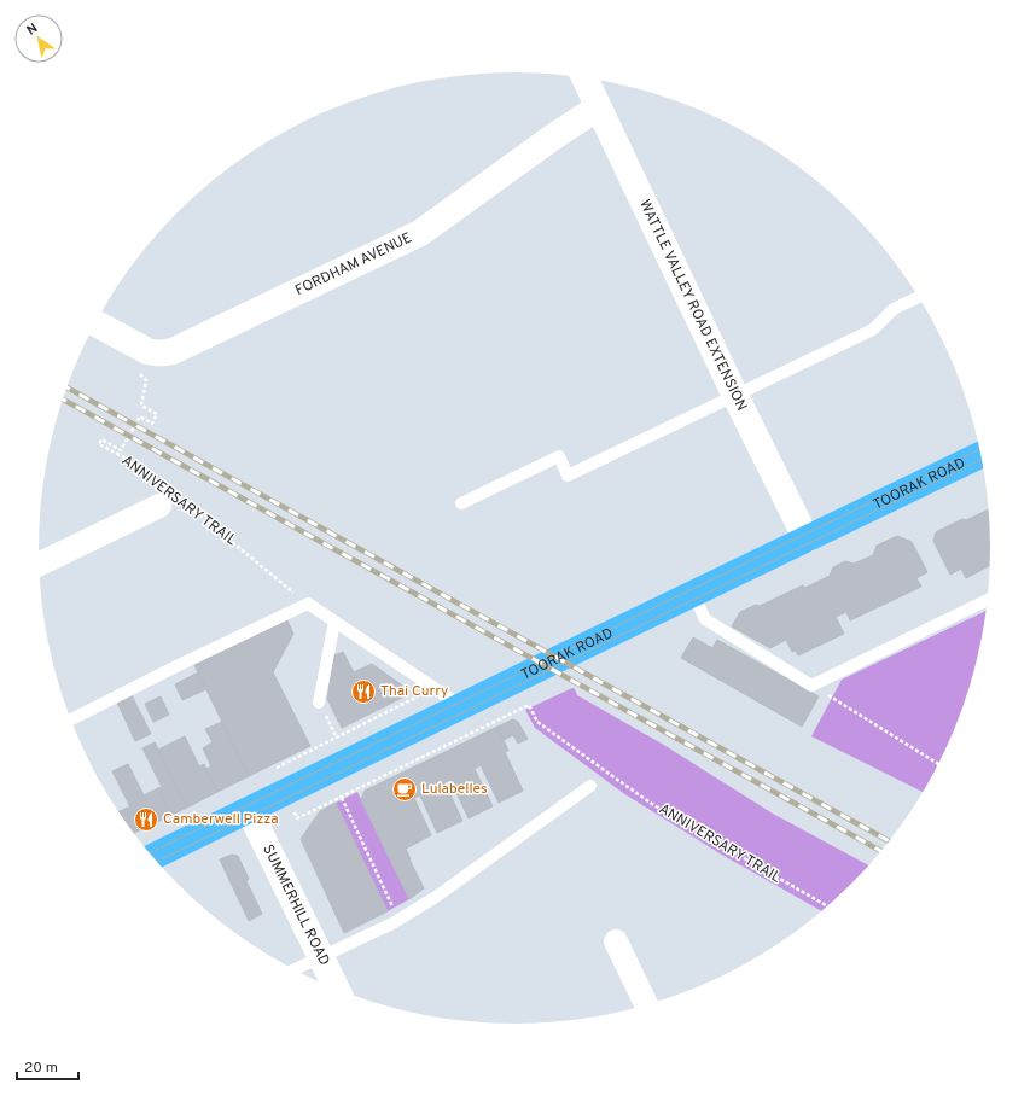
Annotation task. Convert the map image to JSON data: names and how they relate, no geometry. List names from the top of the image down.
{
  "streets": {
    "highway": ["TOORAK ROAD"],
    "street": ["FORDHAM AVENUE", "WATTLE VALLEY ROAD EXTENSION", "SUMMERHILL ROAD"],
    "path": ["ANNIVERSARY TRAIL"]
  },
  "crossings": [
    ["FORDHAM AVENUE", "WATTLE VALLEY ROAD EXTENSION"],
    ["WATTLE VALLEY ROAD EXTENSION", "TOORAK ROAD"],
    ["TOORAK ROAD", "SUMMERHILL ROAD"]
  ],
  "places": {
    "restaurant": ["Thai Curry", "Camberwell Pizza"],
    "cafe": ["Lulabelles"]
  },
  "scale_bar": "20 m",
  "north": "top left"
}
